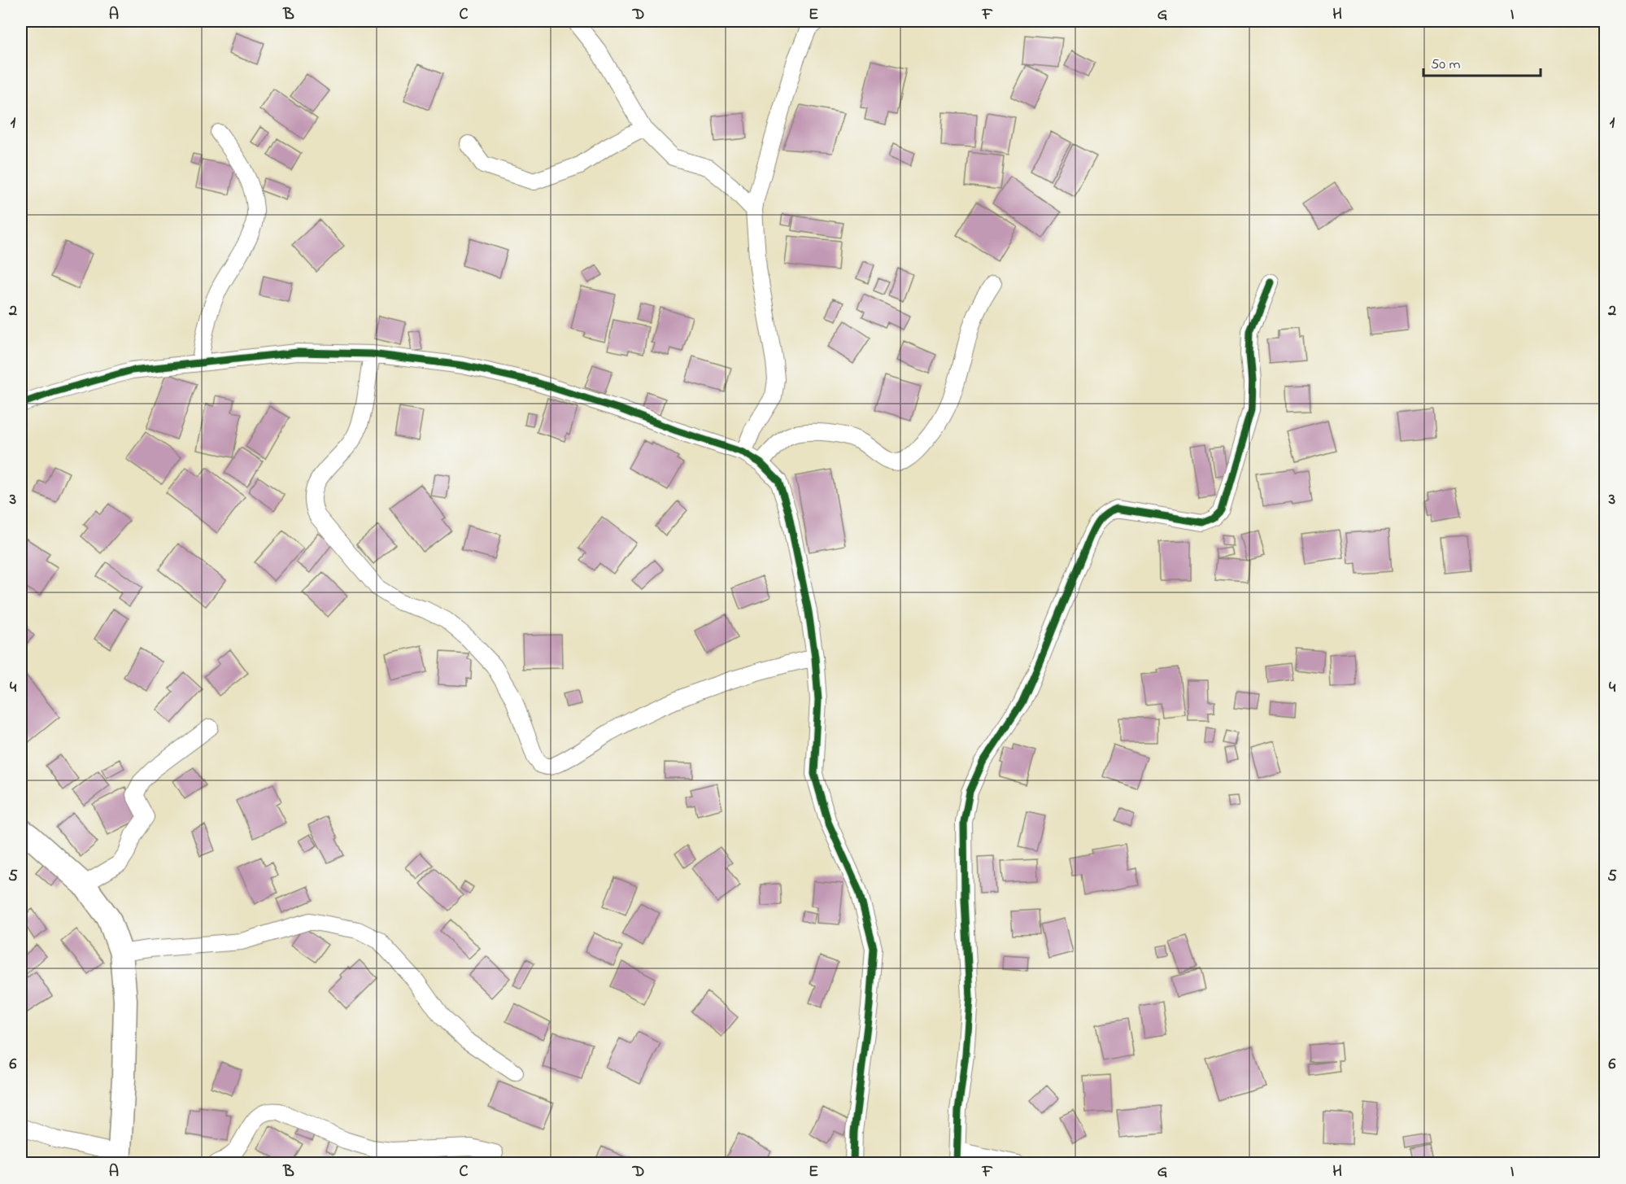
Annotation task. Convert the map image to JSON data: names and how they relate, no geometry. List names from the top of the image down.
{
  "scale_bar": "50 m",
  "grid": {
    "columns": [
      "A",
      "B",
      "C",
      "D",
      "E",
      "F",
      "G",
      "H",
      "I"
    ],
    "rows": [
      "1",
      "2",
      "3",
      "4",
      "5",
      "6"
    ]
  }
}
